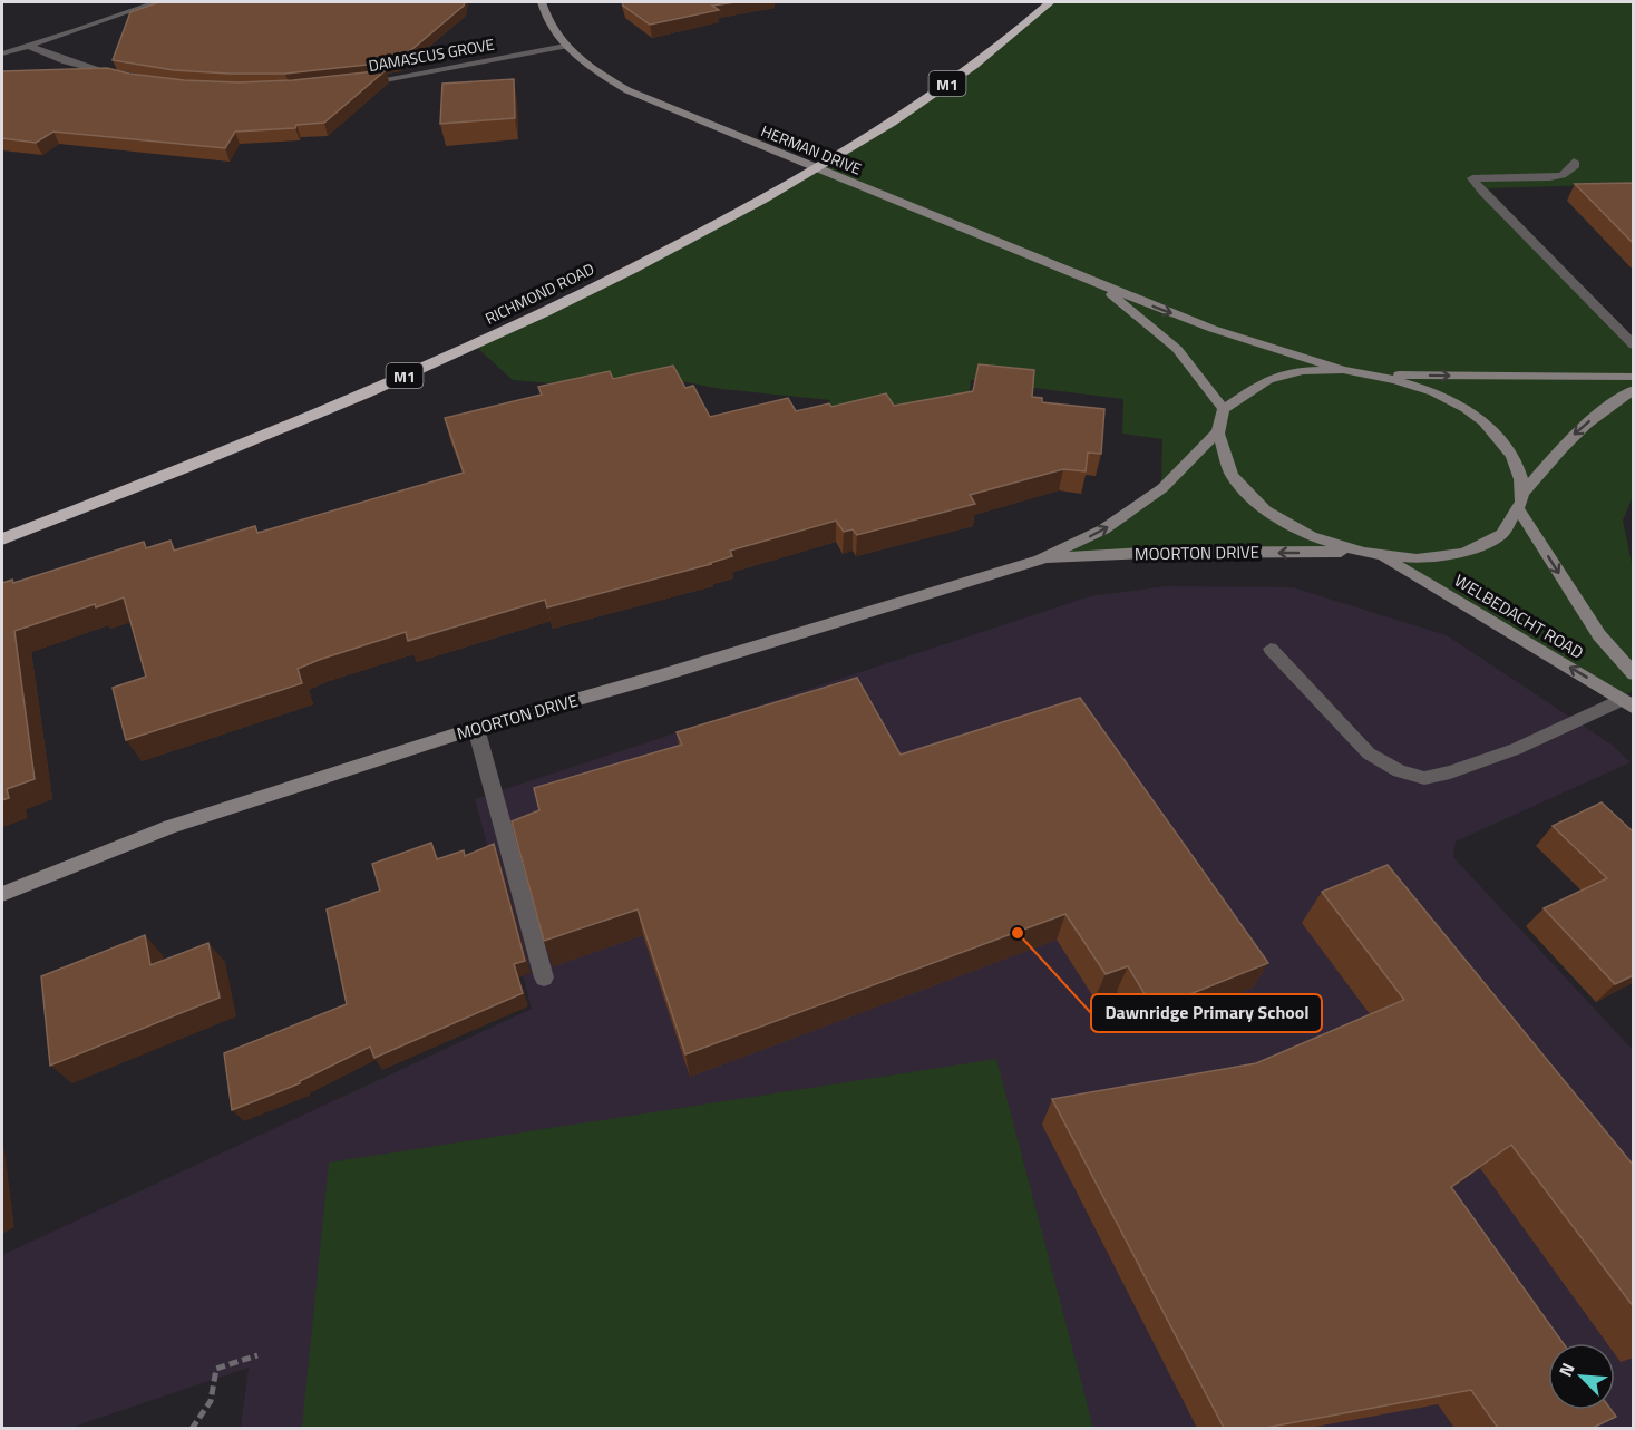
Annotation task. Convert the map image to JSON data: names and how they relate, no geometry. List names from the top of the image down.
{
  "streets": {
    "highway": ["M1", "RICHMOND ROAD"],
    "street": [
      "DAMASCUS GROVE",
      "HERMAN DRIVE",
      "MOORTON DRIVE",
      "WELBEDACHT ROAD"
    ]
  },
  "crossings": [
    ["DAMASCUS GROVE", "HERMAN DRIVE"]
  ],
  "places": ["Dawnridge Primary School"],
  "north": "top left"
}
